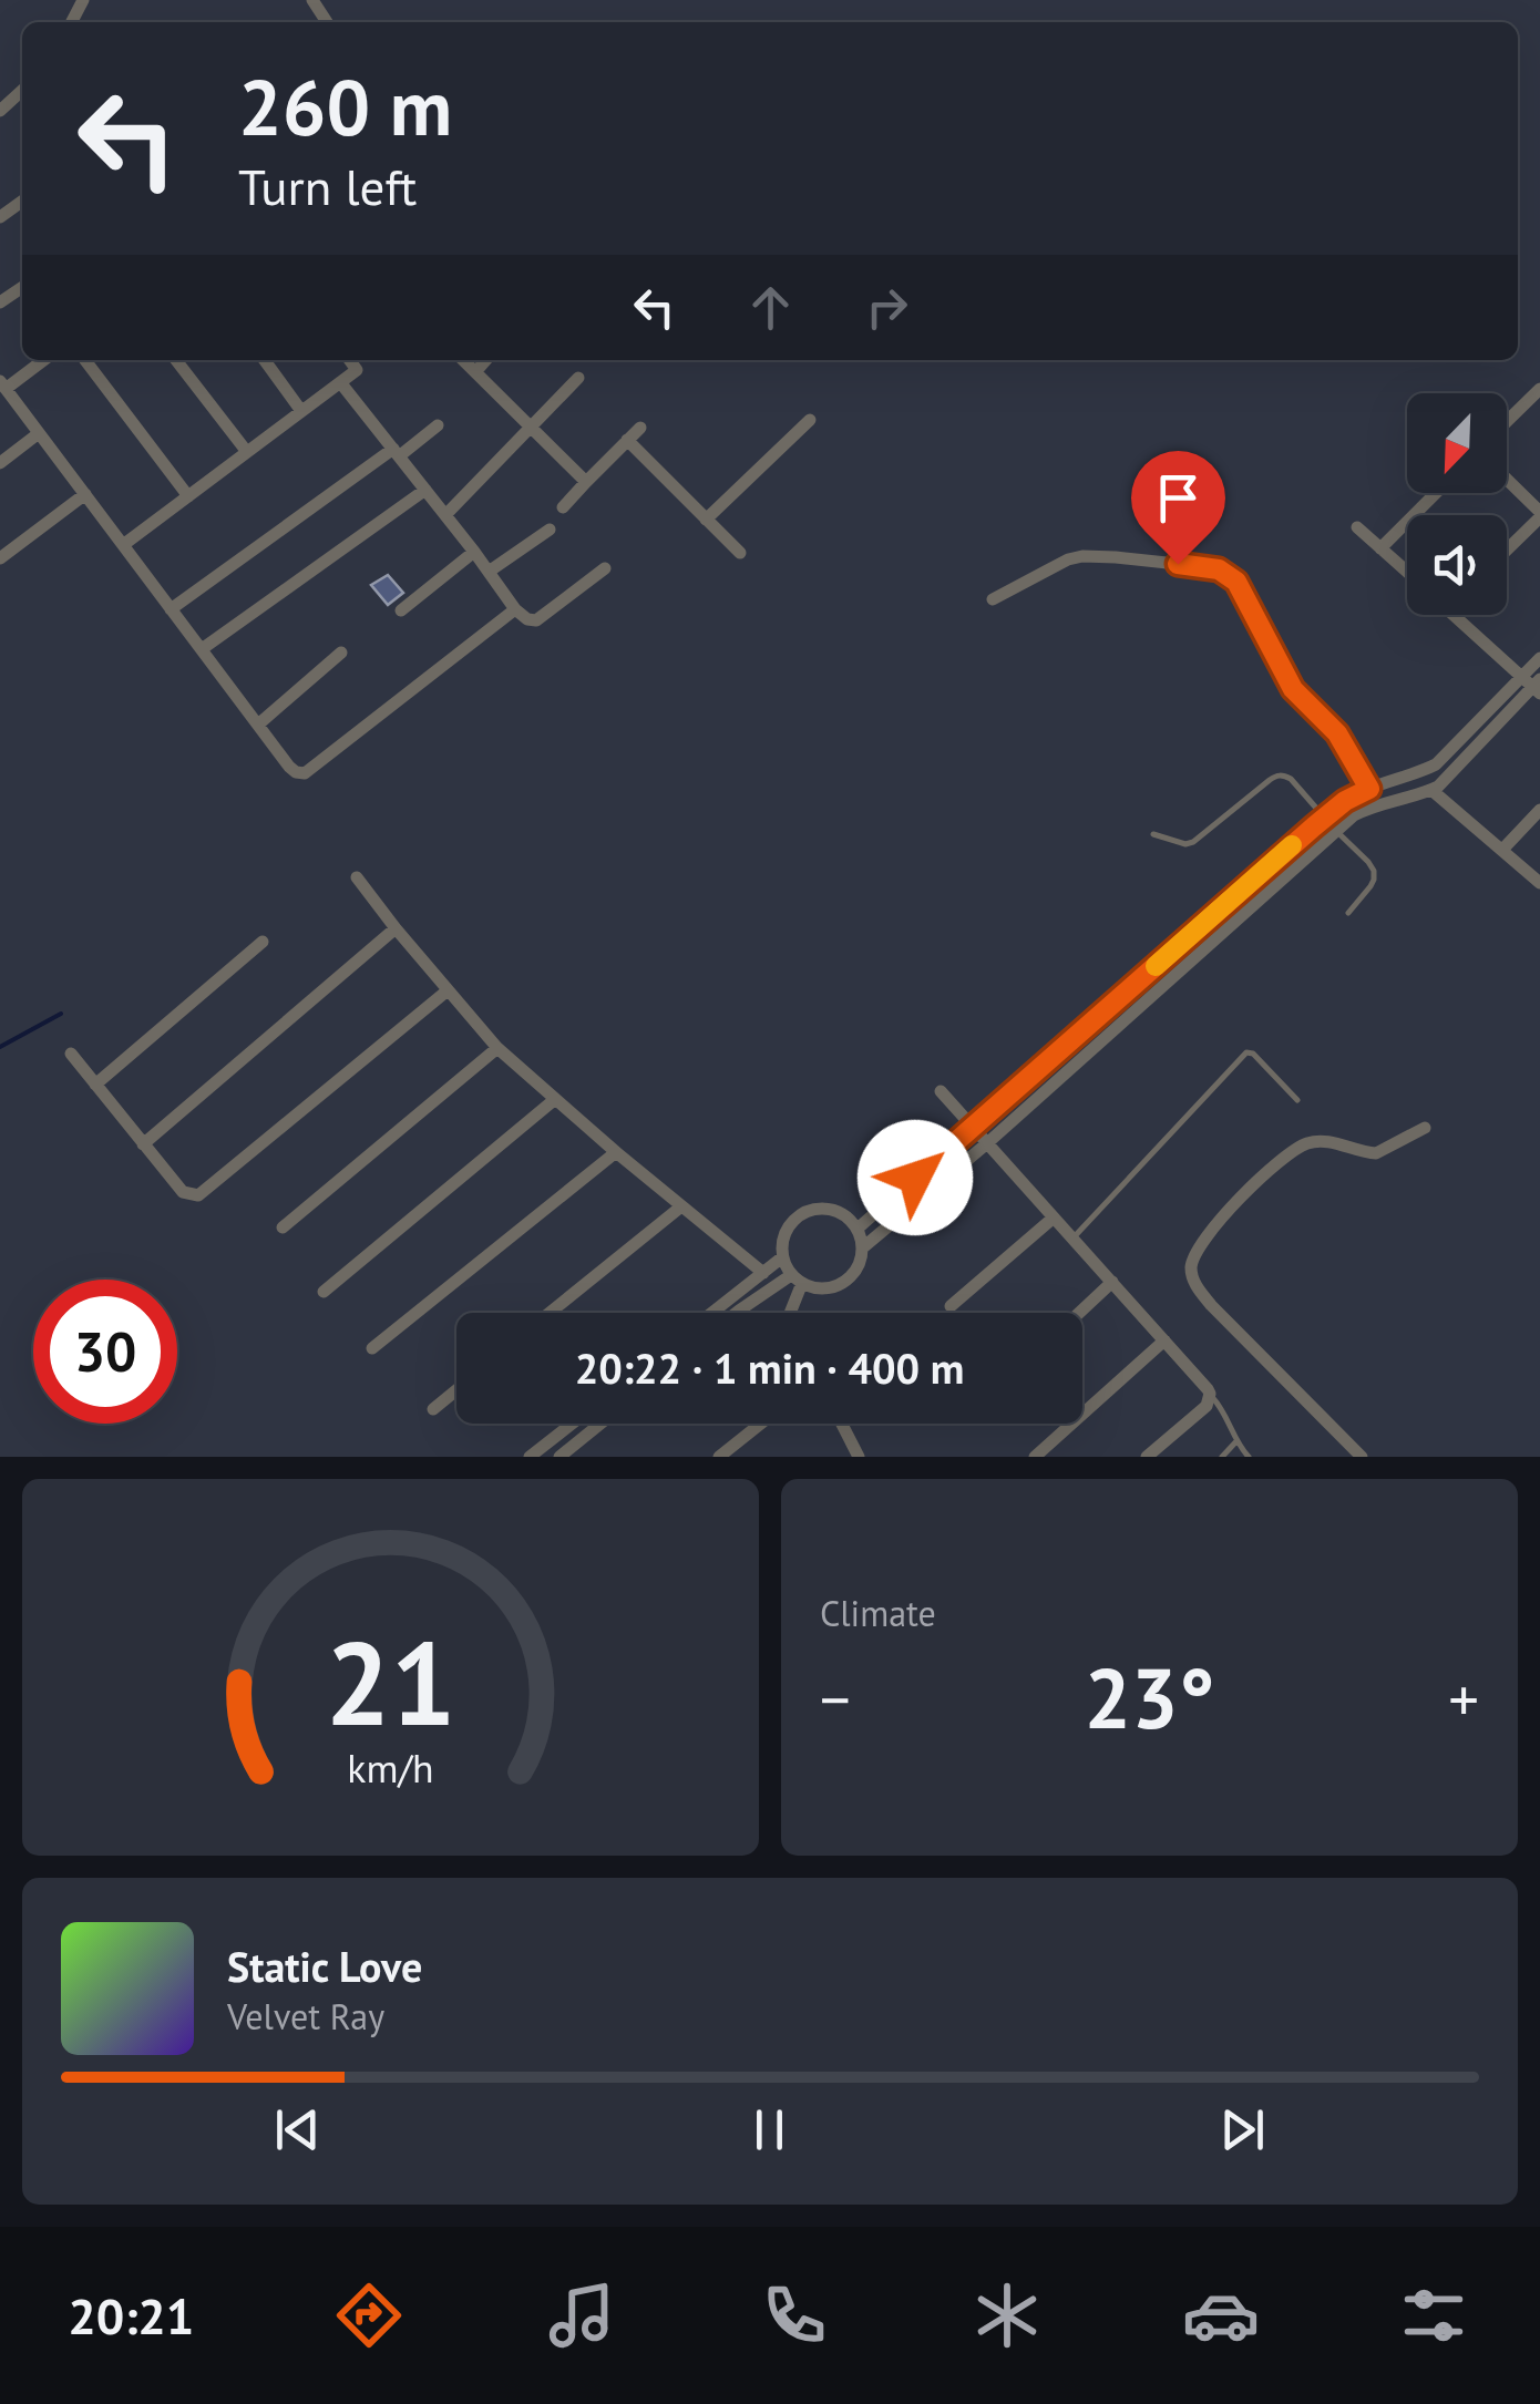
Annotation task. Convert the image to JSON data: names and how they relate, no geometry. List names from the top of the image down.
{
  "north": "bottom left",
  "page": {
    "turn": ["260 m", "Turn left"],
    "limit": "30",
    "trip": "20:22 · 1 min · 400 m",
    "tile": "Climate",
    "heat": ["−", "23°", "+"],
    "song": ["Static Love", "Velvet Ray"],
    "tabs": "20:21",
    "gauge": ["21", "km/h"]
  }
}
